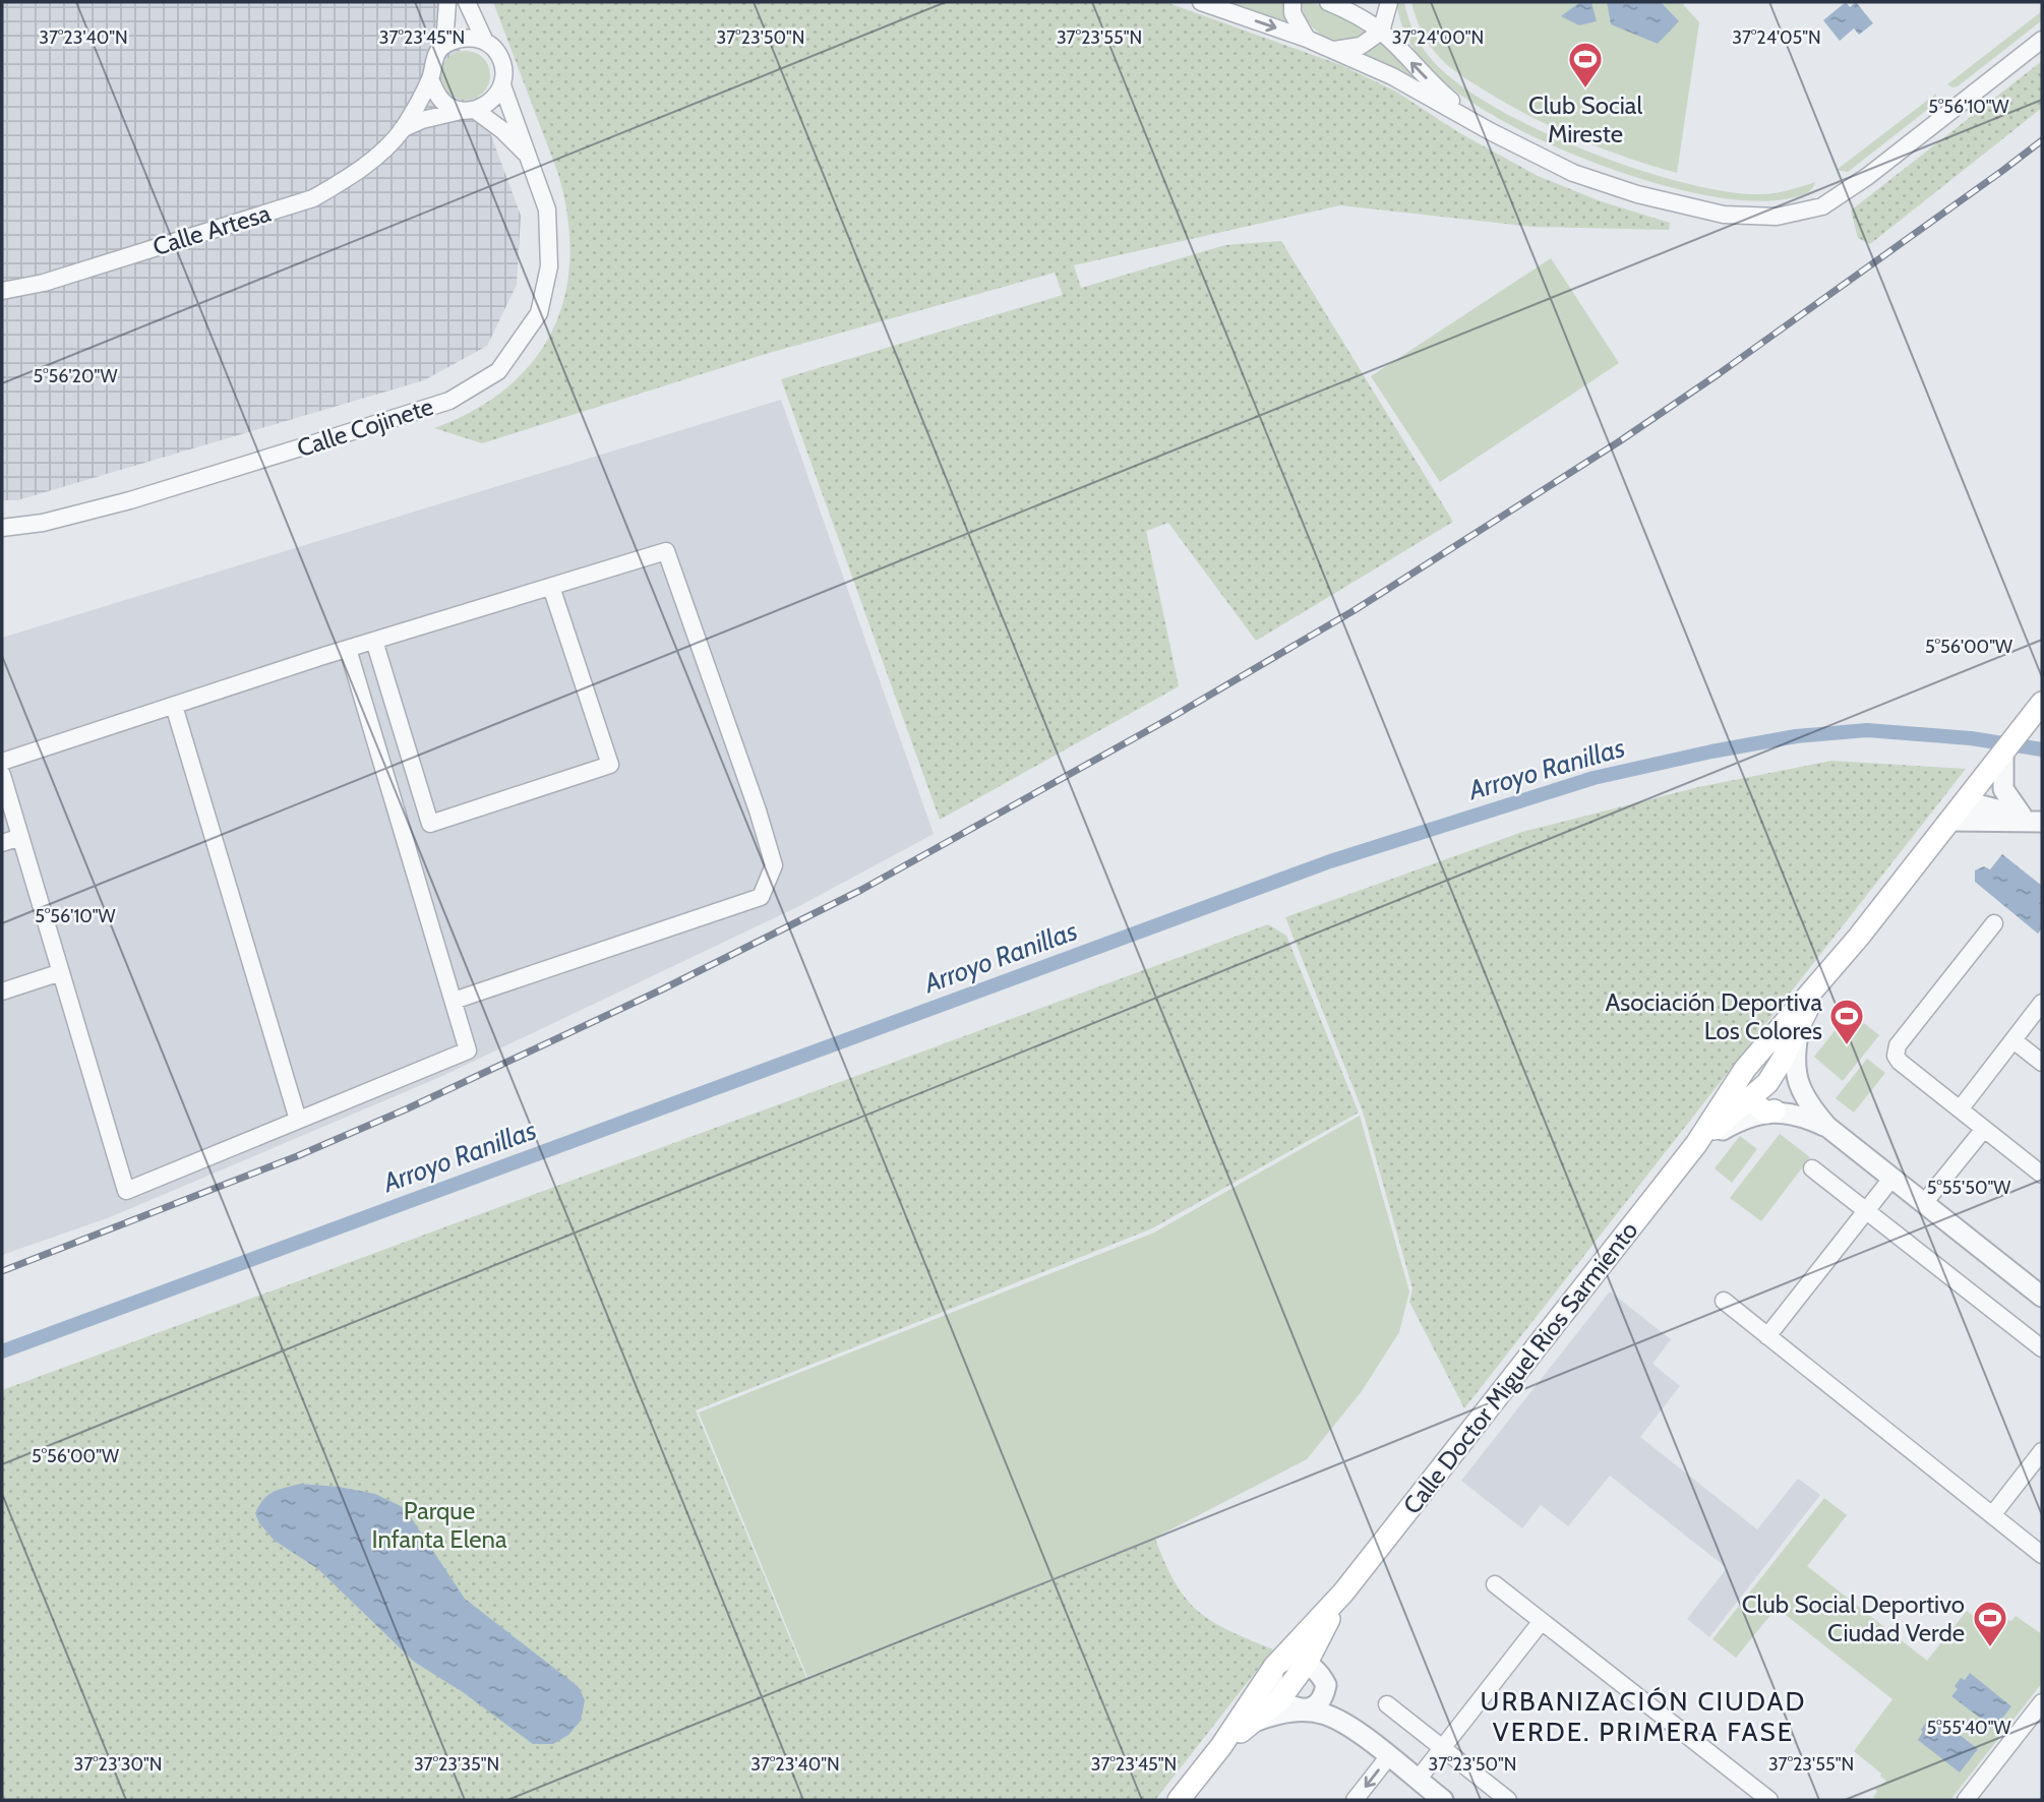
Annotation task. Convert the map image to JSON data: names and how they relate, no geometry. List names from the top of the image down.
{
  "streets": {
    "main road": ["Calle Doctor Miguel Rios Sarmiento"],
    "street": ["Calle Artesa", "Calle Cojinete"]
  },
  "crossings": [
    ["Calle Artesa", "Calle Cojinete"]
  ],
  "districts": ["URBANIZACIÓN CIUDAD VERDE. PRIMERA FASE"],
  "water": ["Arroyo Ranillas"],
  "parks": ["Parque Infanta Elena"],
  "places": {
    "sports": ["Club Social Mireste", "Asociación Deportiva Los Colores", "Club Social Deportivo Ciudad Verde"]
  },
  "coordinates": [
    "37°23'40\"N",
    "37°23'45\"N",
    "37°23'50\"N",
    "37°23'55\"N",
    "37°24'00\"N",
    "37°24'05\"N",
    "5°56'10\"W",
    "5°56'20\"W",
    "5°56'00\"W",
    "5°55'50\"W",
    "5°55'40\"W",
    "37°23'30\"N",
    "37°23'35\"N"
  ]
}
